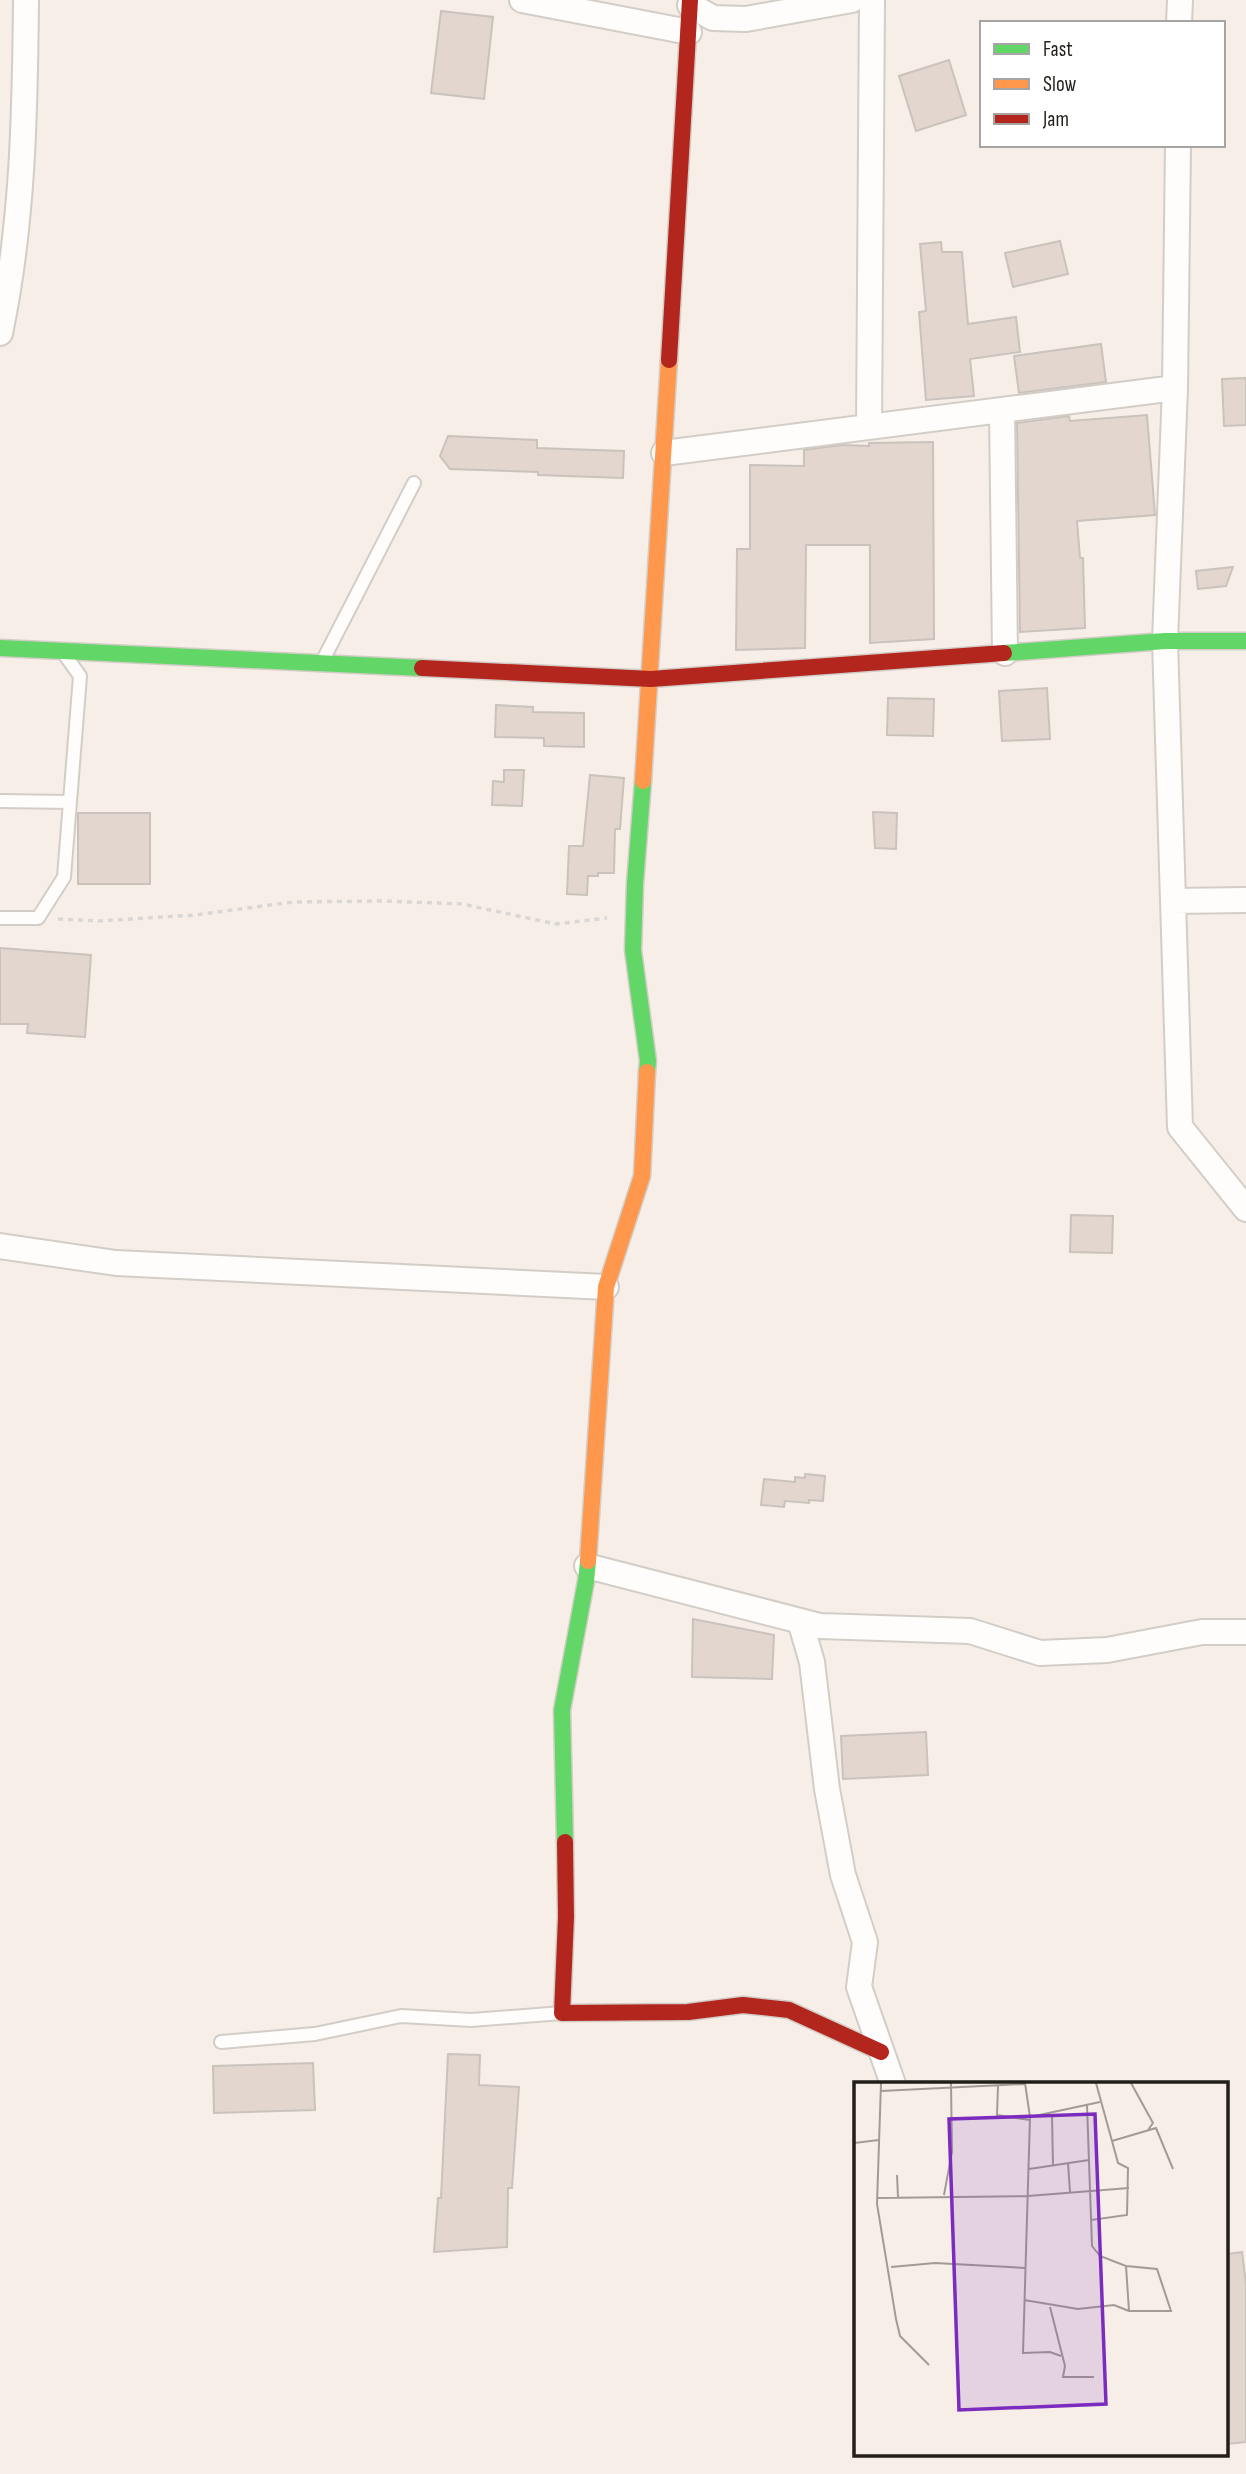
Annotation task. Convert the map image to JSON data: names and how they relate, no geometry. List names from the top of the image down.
{
  "legend": ["Fast", "Slow", "Jam"]
}
